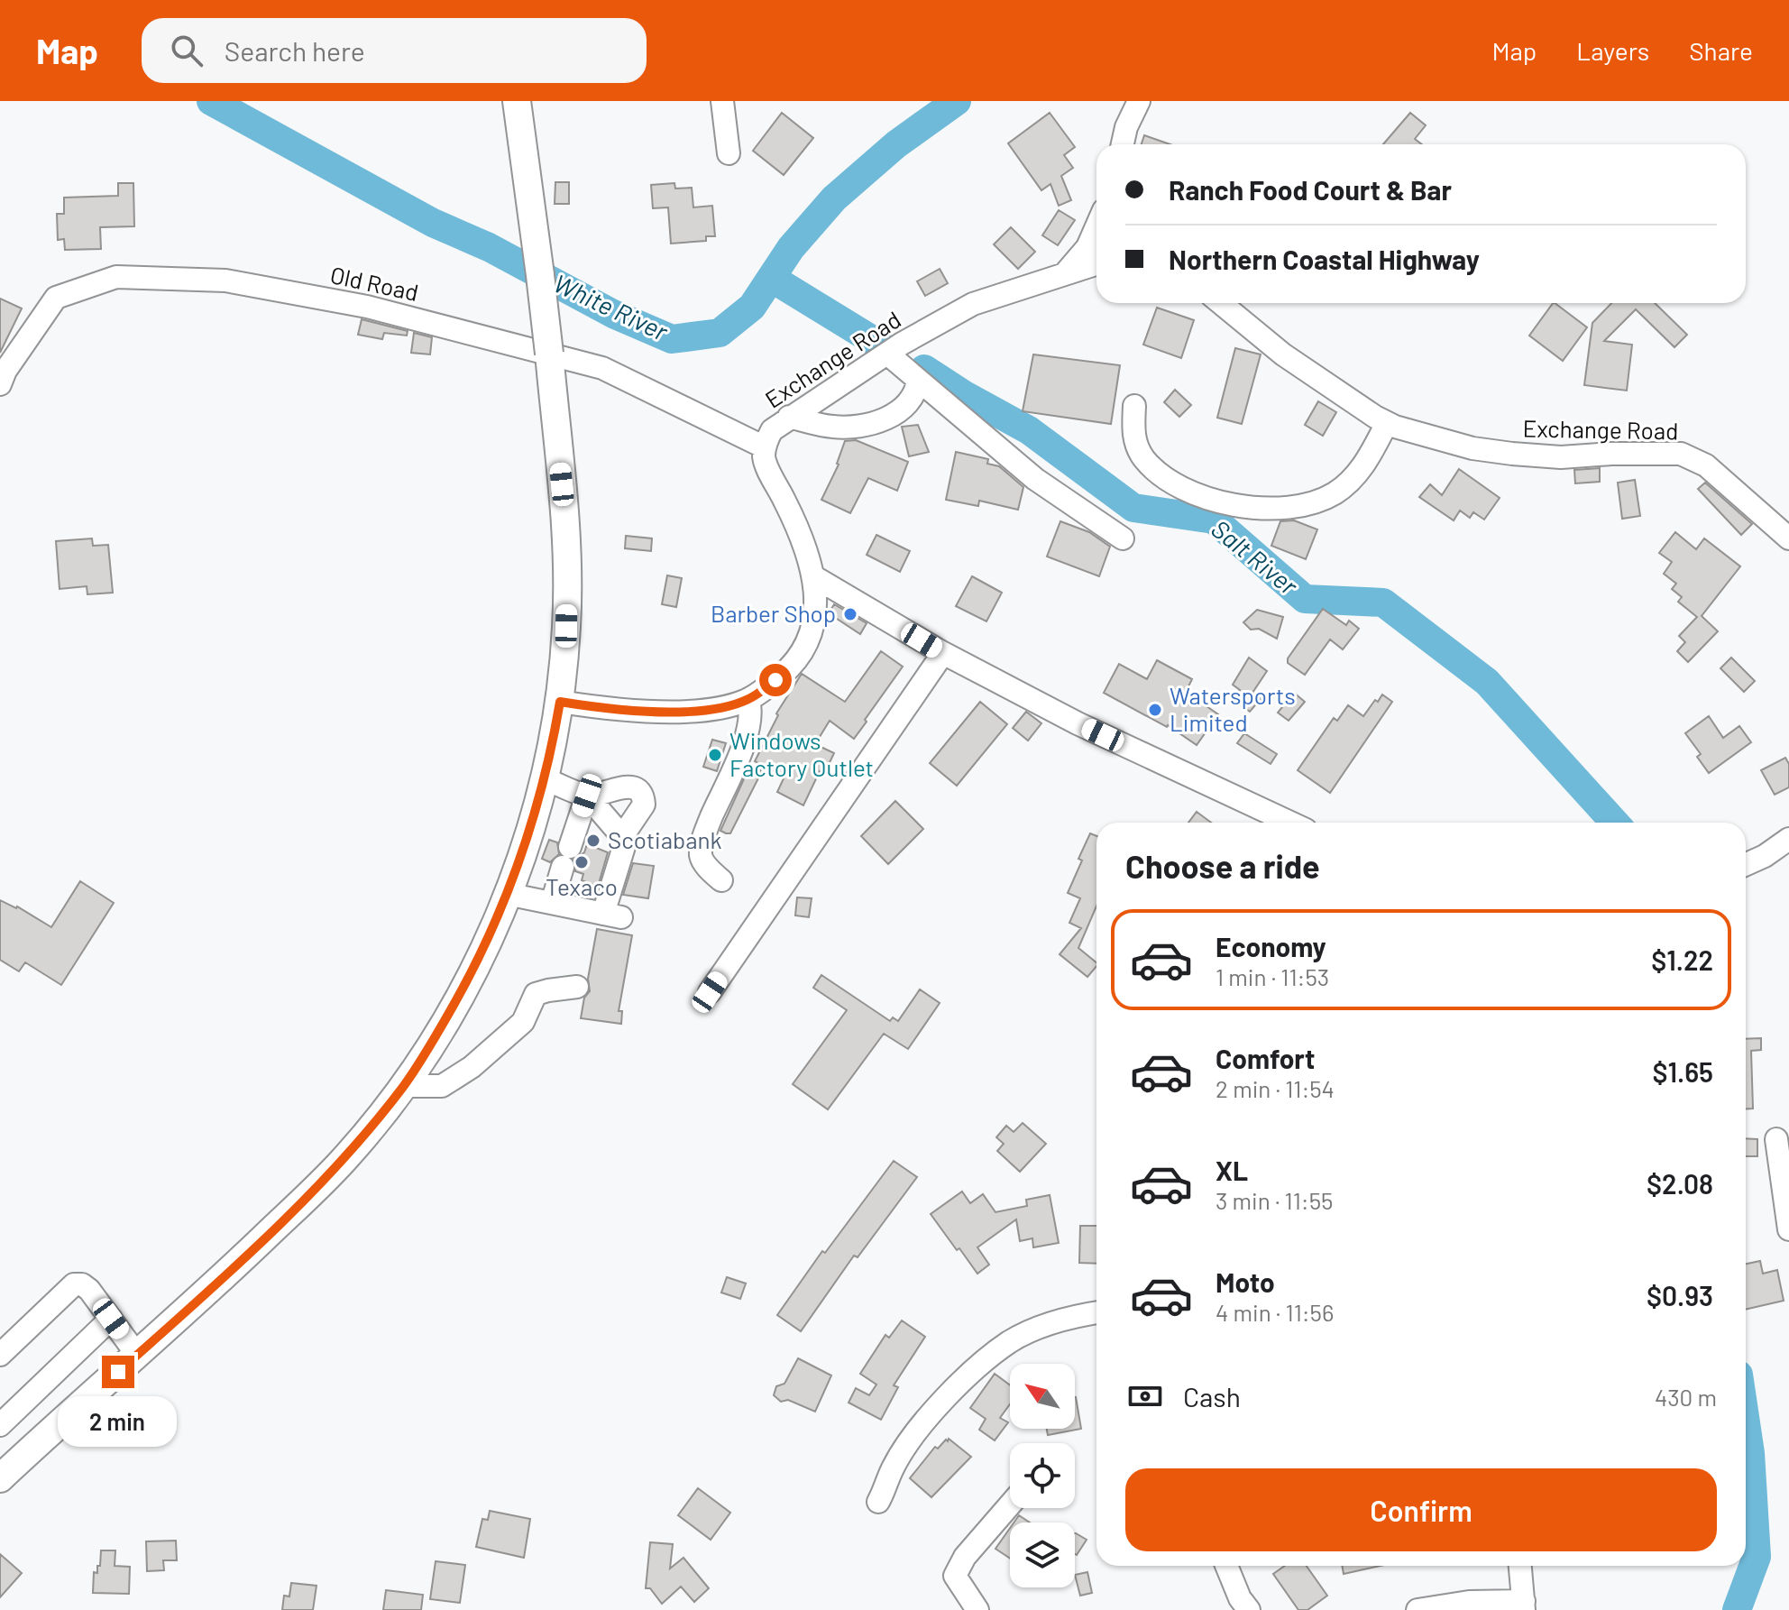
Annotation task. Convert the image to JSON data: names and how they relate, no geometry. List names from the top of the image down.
{
  "streets": {
    "street": ["Old Road", "Exchange Road"]
  },
  "crossings": [
    ["Old Road", "Exchange Road"]
  ],
  "water": ["White River", "Salt River"],
  "places": [
    "Barber Shop",
    "Watersports Limited",
    "Windows Factory Outlet",
    "Scotiabank",
    "Texaco"
  ],
  "north": "top left",
  "page": {
    "header": "Map",
    "search": "Search here",
    "nav": ["Map", "Layers", "Share"],
    "banner": ["Ranch Food Court & Bar", "Northern Coastal Highway"],
    "heading": "Choose a ride",
    "list": [
      {
        "name": "Economy",
        "note": "1 min · 11:53",
        "value": "$1.22"
      },
      {
        "name": "Comfort",
        "note": "2 min · 11:54",
        "value": "$1.65"
      },
      {
        "name": "XL",
        "note": "3 min · 11:55",
        "value": "$2.08"
      },
      {
        "name": "Moto",
        "note": "4 min · 11:56",
        "value": "$0.93"
      }
    ],
    "pay": ["Cash", "430 m"],
    "bubble": "2 min",
    "buttons": "Confirm"
  }
}
